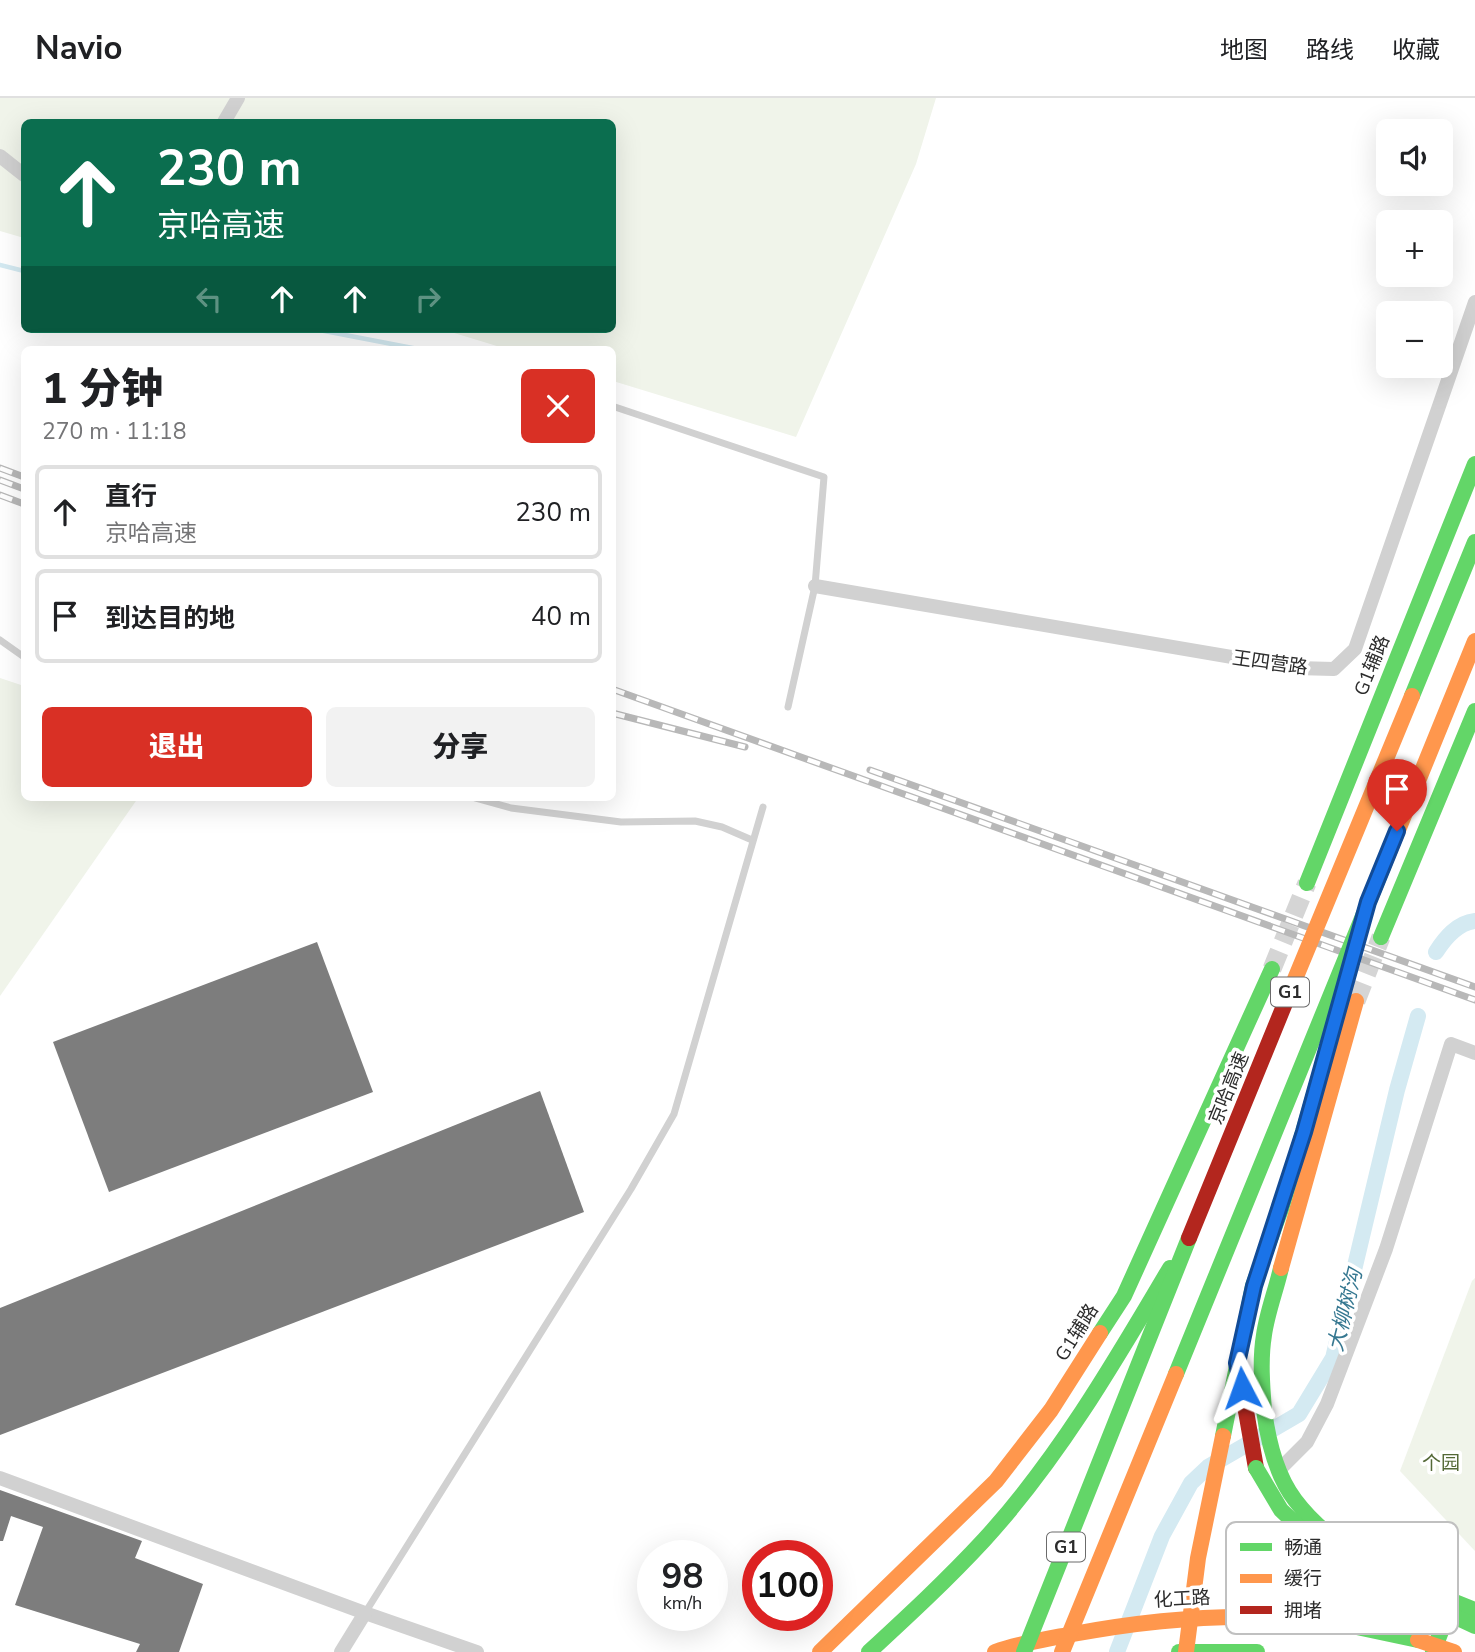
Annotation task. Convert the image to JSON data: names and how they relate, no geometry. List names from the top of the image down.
{
  "streets": {
    "main road": [
      "G1辅路",
      "G1",
      "京哈高速",
      "化工路"
    ],
    "street": ["王四营路"]
  },
  "water": ["大柳树沟"],
  "parks": ["个园"],
  "legend": ["畅通", "缓行", "拥堵"],
  "page": {
    "header": "Navio",
    "nav": ["地图", "路线", "收藏"],
    "map_buttons": ["+", "−"],
    "turn": ["230 m", "京哈高速"],
    "heading": ["1 分钟", "270 m · 11:18"],
    "list": [
      {
        "name": "直行",
        "note": "京哈高速",
        "value": "230 m"
      },
      {
        "name": "到达目的地",
        "value": "40 m"
      }
    ],
    "buttons": ["退出", "分享"],
    "speed": "98 km/h",
    "limit": "100"
  }
}
